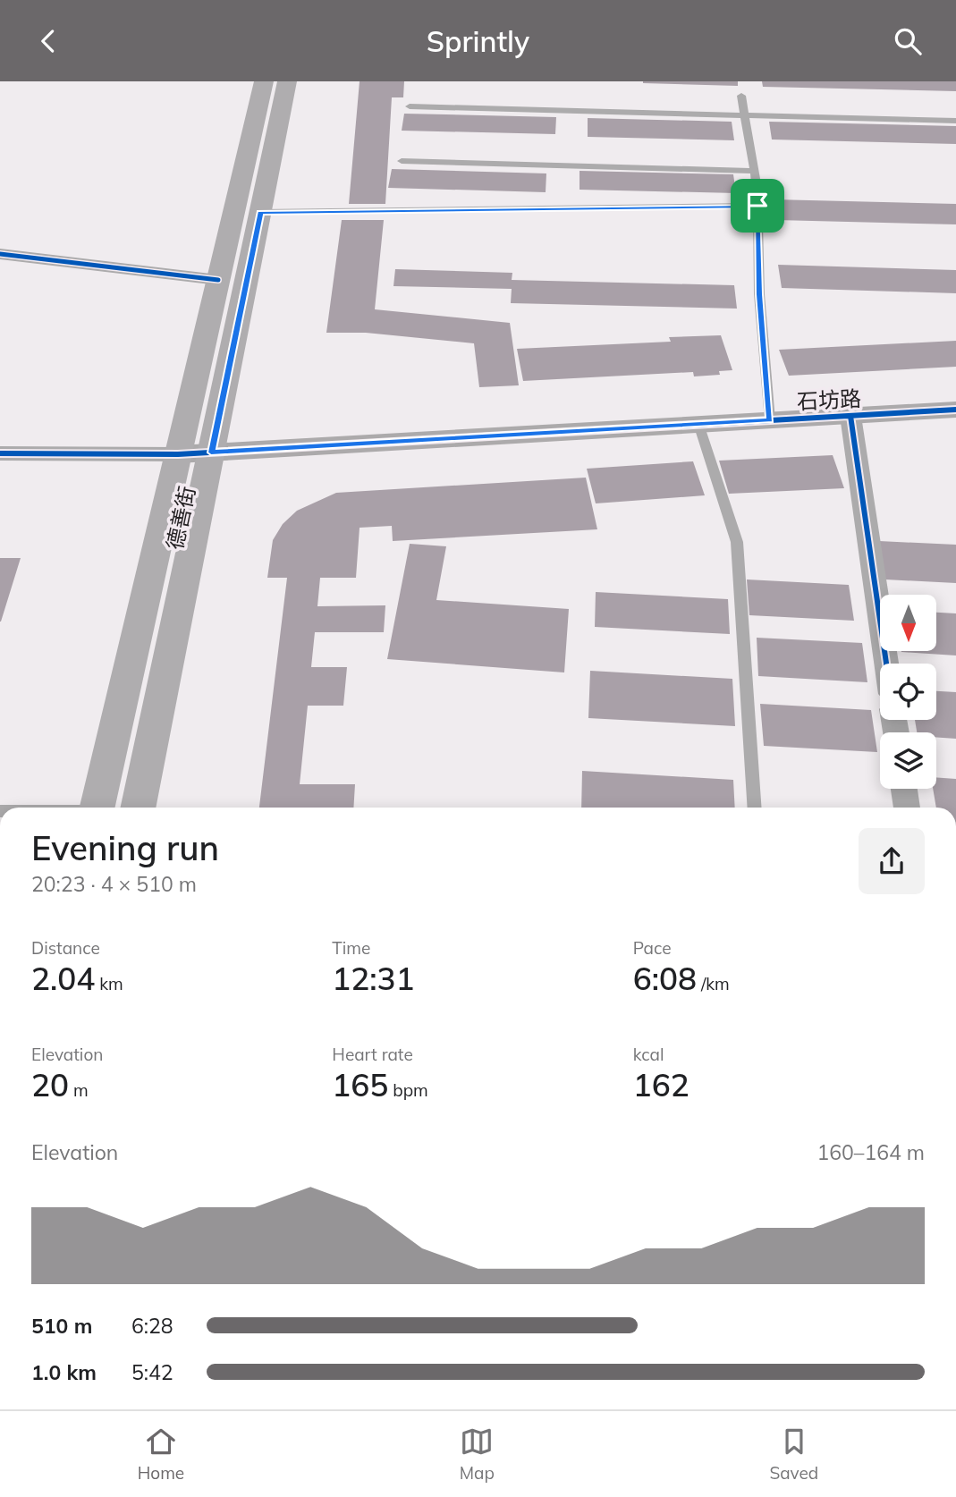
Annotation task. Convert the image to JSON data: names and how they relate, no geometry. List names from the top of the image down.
{
  "streets": {
    "main road": ["德善街"],
    "street": ["石坊路"]
  },
  "crossings": [
    ["石坊路", "德善街"]
  ],
  "north": "bottom",
  "page": {
    "header": "Sprintly",
    "heading": ["Evening run", "20:23 · 4 × 510 m"],
    "stats": [
      ["Distance", "2.04 km"],
      ["Time", "12:31"],
      ["Pace", "6:08 /km"],
      ["Elevation", "20 m"],
      ["Heart rate", "165 bpm"],
      ["kcal", "162"]
    ],
    "chart": ["Elevation", "160–164 m"],
    "list": [
      {
        "name": "510 m",
        "note": "6:28"
      },
      {
        "name": "1.0 km",
        "note": "5:42"
      }
    ],
    "tabs": ["Home", "Map", "Saved"]
  }
}
